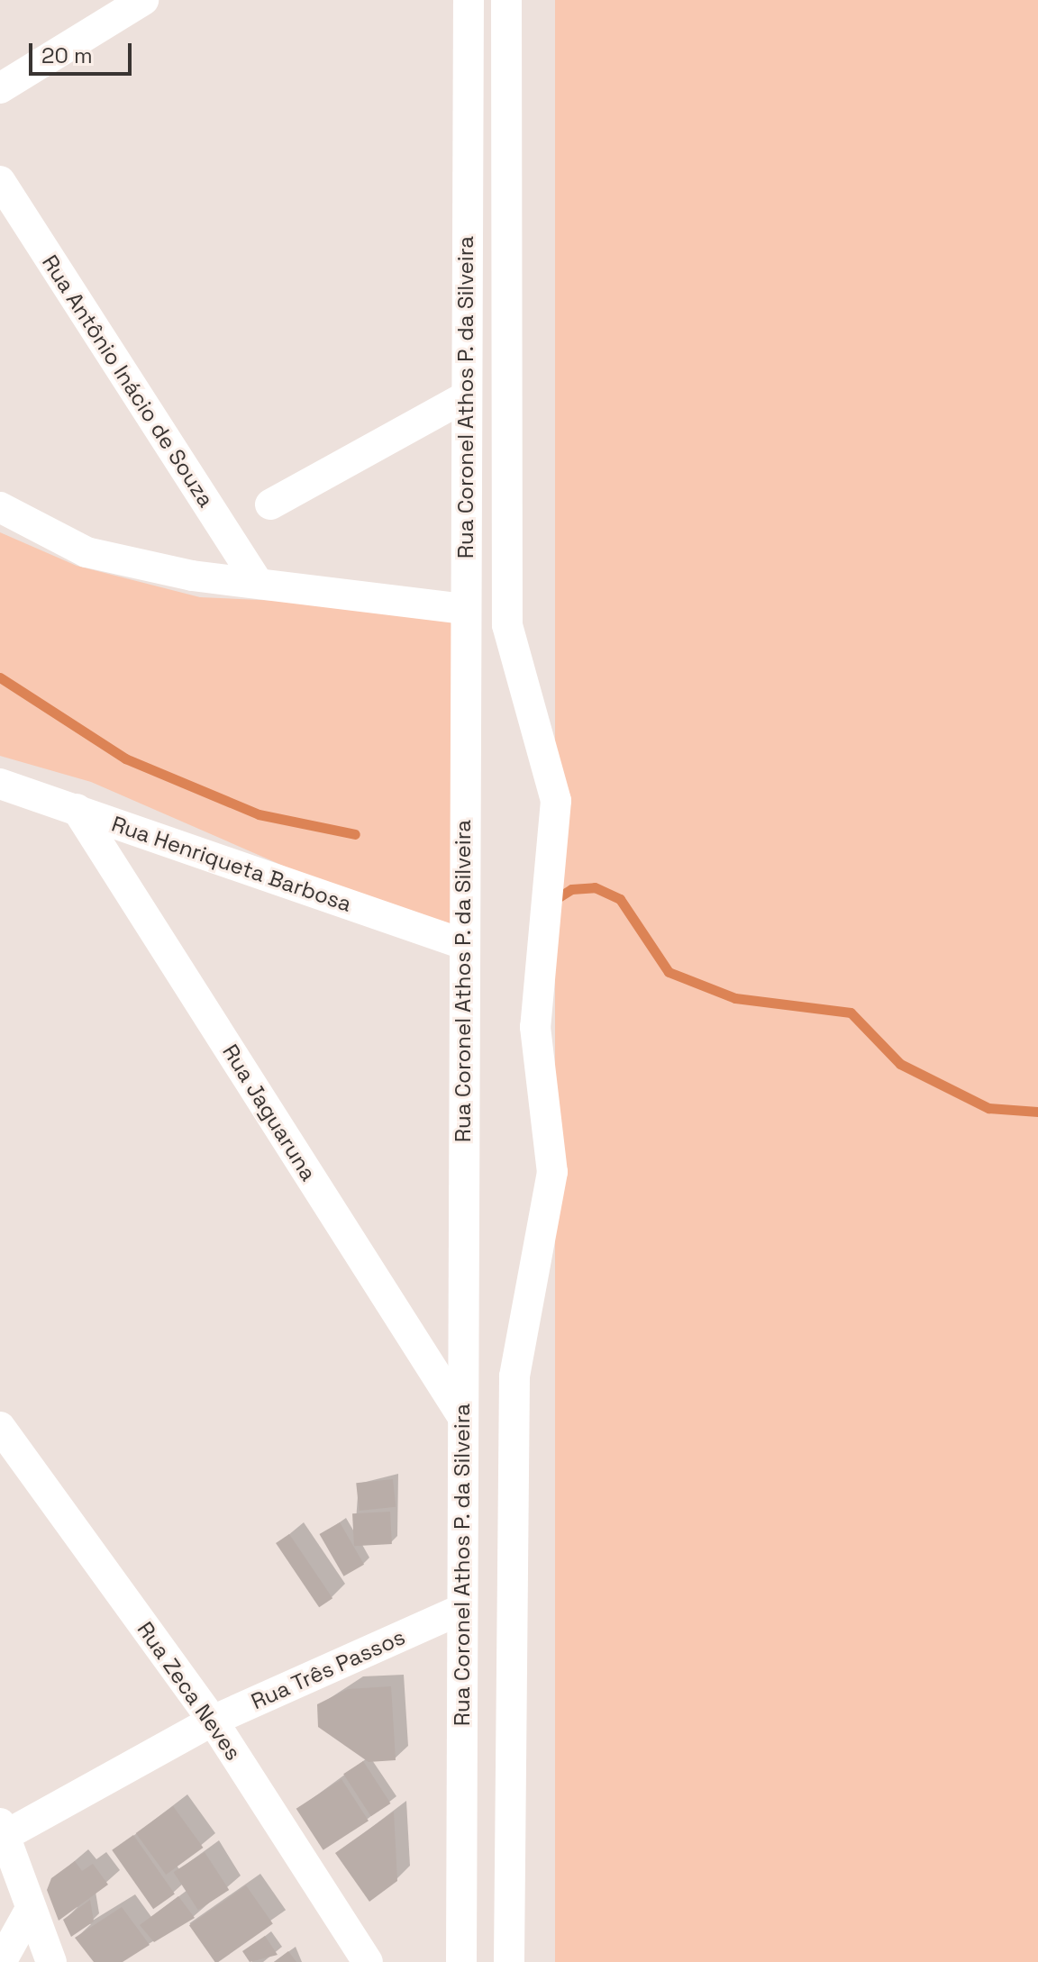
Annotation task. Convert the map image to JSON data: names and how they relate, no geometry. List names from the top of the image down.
{
  "streets": {
    "street": [
      "Rua Antônio Inácio de Souza",
      "Rua Coronel Athos P. da Silveira",
      "Rua Henriqueta Barbosa",
      "Rua Jaguaruna",
      "Rua Três Passos",
      "Rua Zeca Neves"
    ]
  },
  "crossings": [
    ["Rua Coronel Athos P. da Silveira", "Rua Henriqueta Barbosa"],
    ["Rua Coronel Athos P. da Silveira", "Rua Jaguaruna"],
    ["Rua Coronel Athos P. da Silveira", "Rua Três Passos"],
    ["Rua Henriqueta Barbosa", "Rua Jaguaruna"],
    ["Rua Três Passos", "Rua Zeca Neves"]
  ],
  "scale_bar": "20 m"
}
